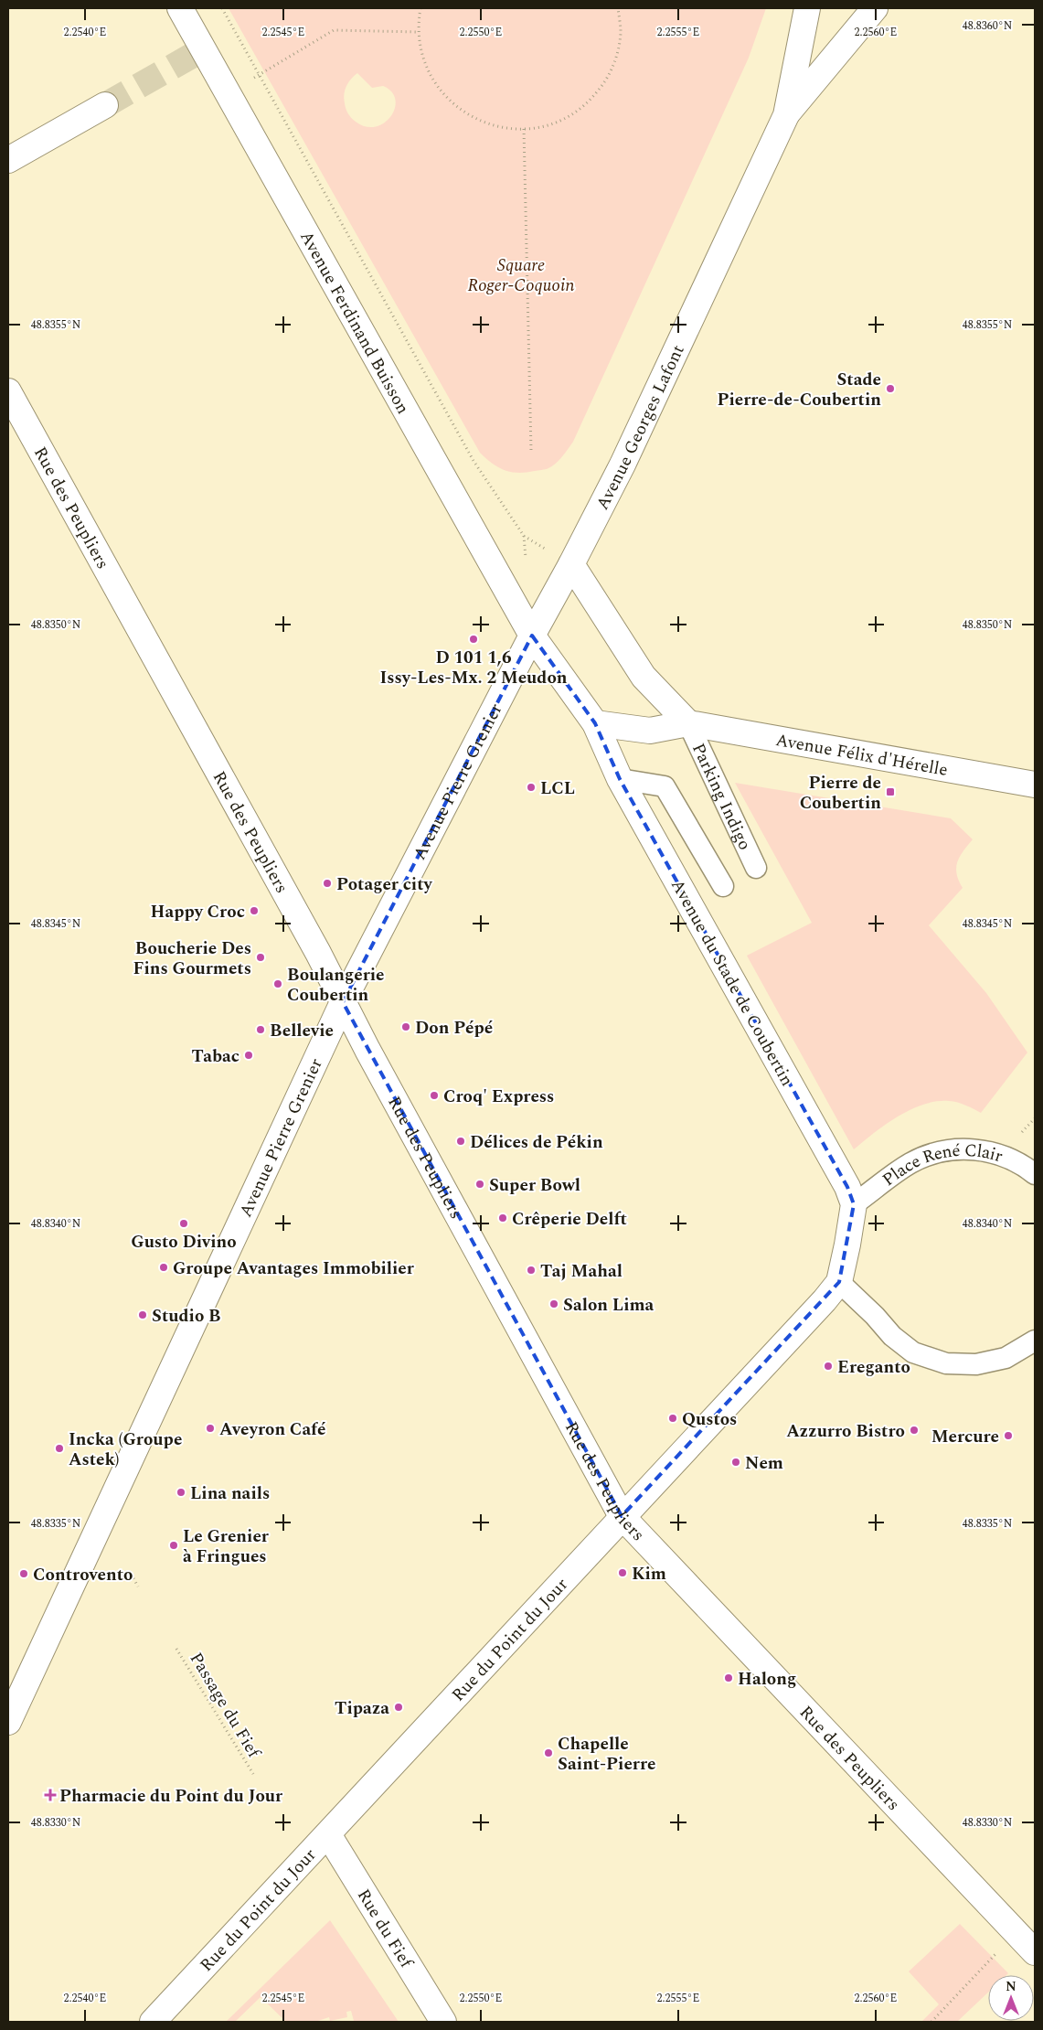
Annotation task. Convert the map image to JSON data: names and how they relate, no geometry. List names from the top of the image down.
{
  "streets": {
    "street": [
      "Avenue Ferdinand Buisson",
      "Avenue Georges Lafont",
      "Rue des Peupliers",
      "Avenue Félix d'Hérelle",
      "Avenue Pierre Grenier",
      "Avenue du Stade de Coubertin",
      "Rue du Point du Jour",
      "Rue du Fief"
    ],
    "lane": ["Parking Indigo", "Place René Clair"],
    "path": ["Passage du Fief"]
  },
  "crossings": [
    ["Avenue Ferdinand Buisson", "Avenue Georges Lafont"],
    ["Avenue Ferdinand Buisson", "Avenue Pierre Grenier"],
    ["Avenue Georges Lafont", "Avenue Pierre Grenier"],
    ["Rue des Peupliers", "Avenue Pierre Grenier"],
    ["Rue des Peupliers", "Rue du Point du Jour"],
    ["Avenue Félix d'Hérelle", "Parking Indigo"],
    ["Avenue Félix d'Hérelle", "Avenue du Stade de Coubertin"],
    ["Avenue du Stade de Coubertin", "Place René Clair"],
    ["Avenue du Stade de Coubertin", "Rue du Point du Jour"],
    ["Place René Clair", "Rue du Point du Jour"],
    ["Rue du Point du Jour", "Rue du Fief"]
  ],
  "parks": ["Square Roger-Coquoin"],
  "places": {
    "other": [
      "Stade Pierre-de-Coubertin",
      "D 101 1,6 Issy-Les-Mx. 2 Meudon",
      "LCL",
      "Potager city",
      "Happy Croc",
      "Boucherie Des Fins Gourmets",
      "Boulangerie Coubertin",
      "Don Pépé",
      "Bellevie",
      "Tabac",
      "Croq' Express",
      "Délices de Pékin",
      "Super Bowl",
      "Crêperie Delft",
      "Gusto Divino",
      "Groupe Avantages Immobilier",
      "Taj Mahal",
      "Salon Lima",
      "Studio B",
      "Ereganto",
      "Qustos",
      "Aveyron Café",
      "Azzurro Bistro",
      "Mercure",
      "Incka (Groupe Astek)",
      "Nem",
      "Lina nails",
      "Le Grenier à Fringues",
      "Kim",
      "Controvento",
      "Halong",
      "Tipaza",
      "Chapelle Saint-Pierre"
    ],
    "transit": ["Pierre de Coubertin"],
    "health": ["Pharmacie du Point du Jour"]
  },
  "north": "top",
  "coordinates": [
    "48.8360°N",
    "2.2540°E",
    "2.2545°E",
    "2.2550°E",
    "2.2555°E",
    "2.2560°E",
    "48.8355°N",
    "48.8350°N",
    "48.8345°N",
    "48.8340°N",
    "48.8335°N",
    "48.8330°N"
  ]
}
